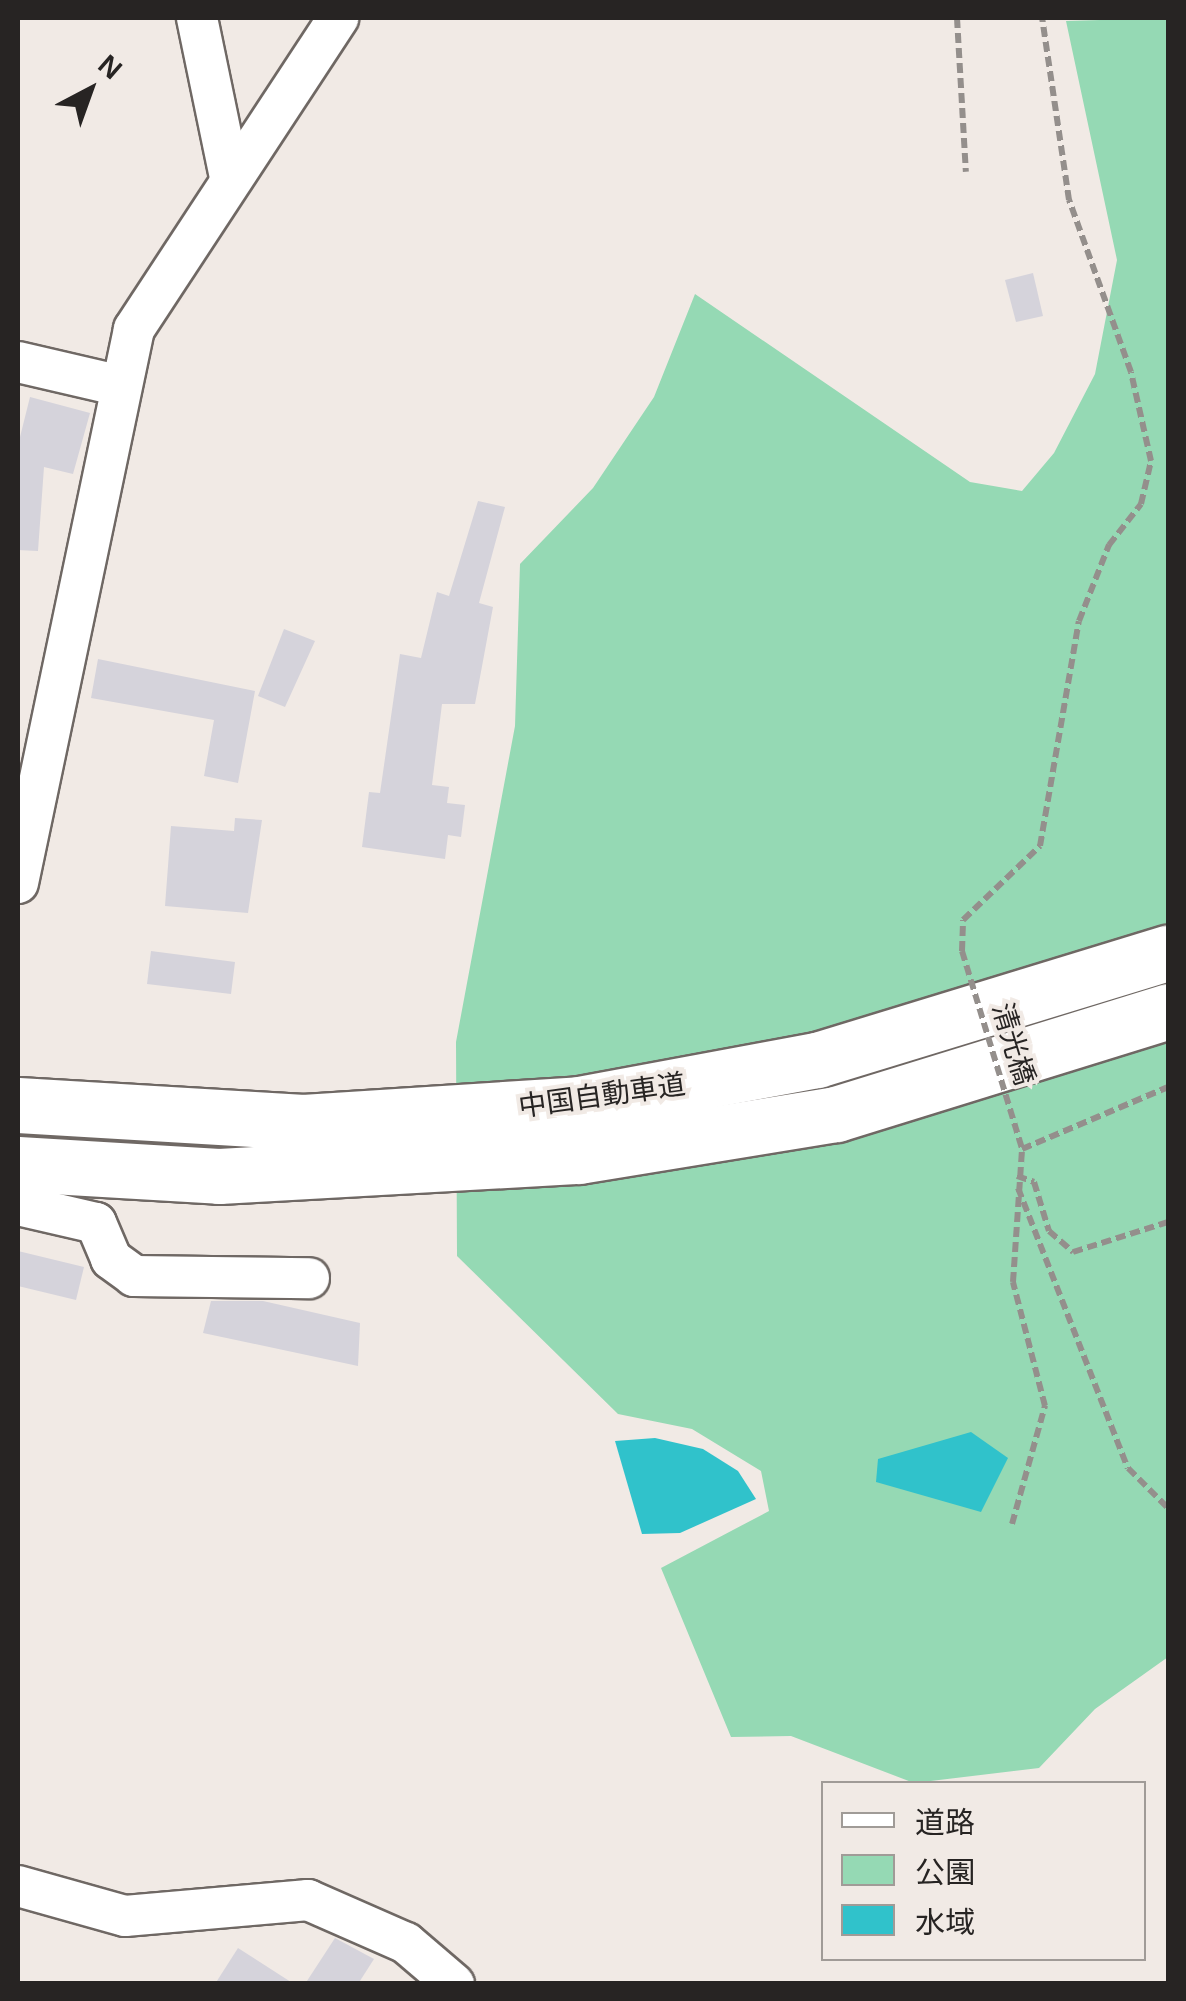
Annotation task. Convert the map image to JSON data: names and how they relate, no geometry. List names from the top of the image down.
{
  "streets": {
    "highway": ["中国自動車道"],
    "path": ["清光橋"]
  },
  "legend": ["道路", "公園", "水域"],
  "north": "top right"
}
